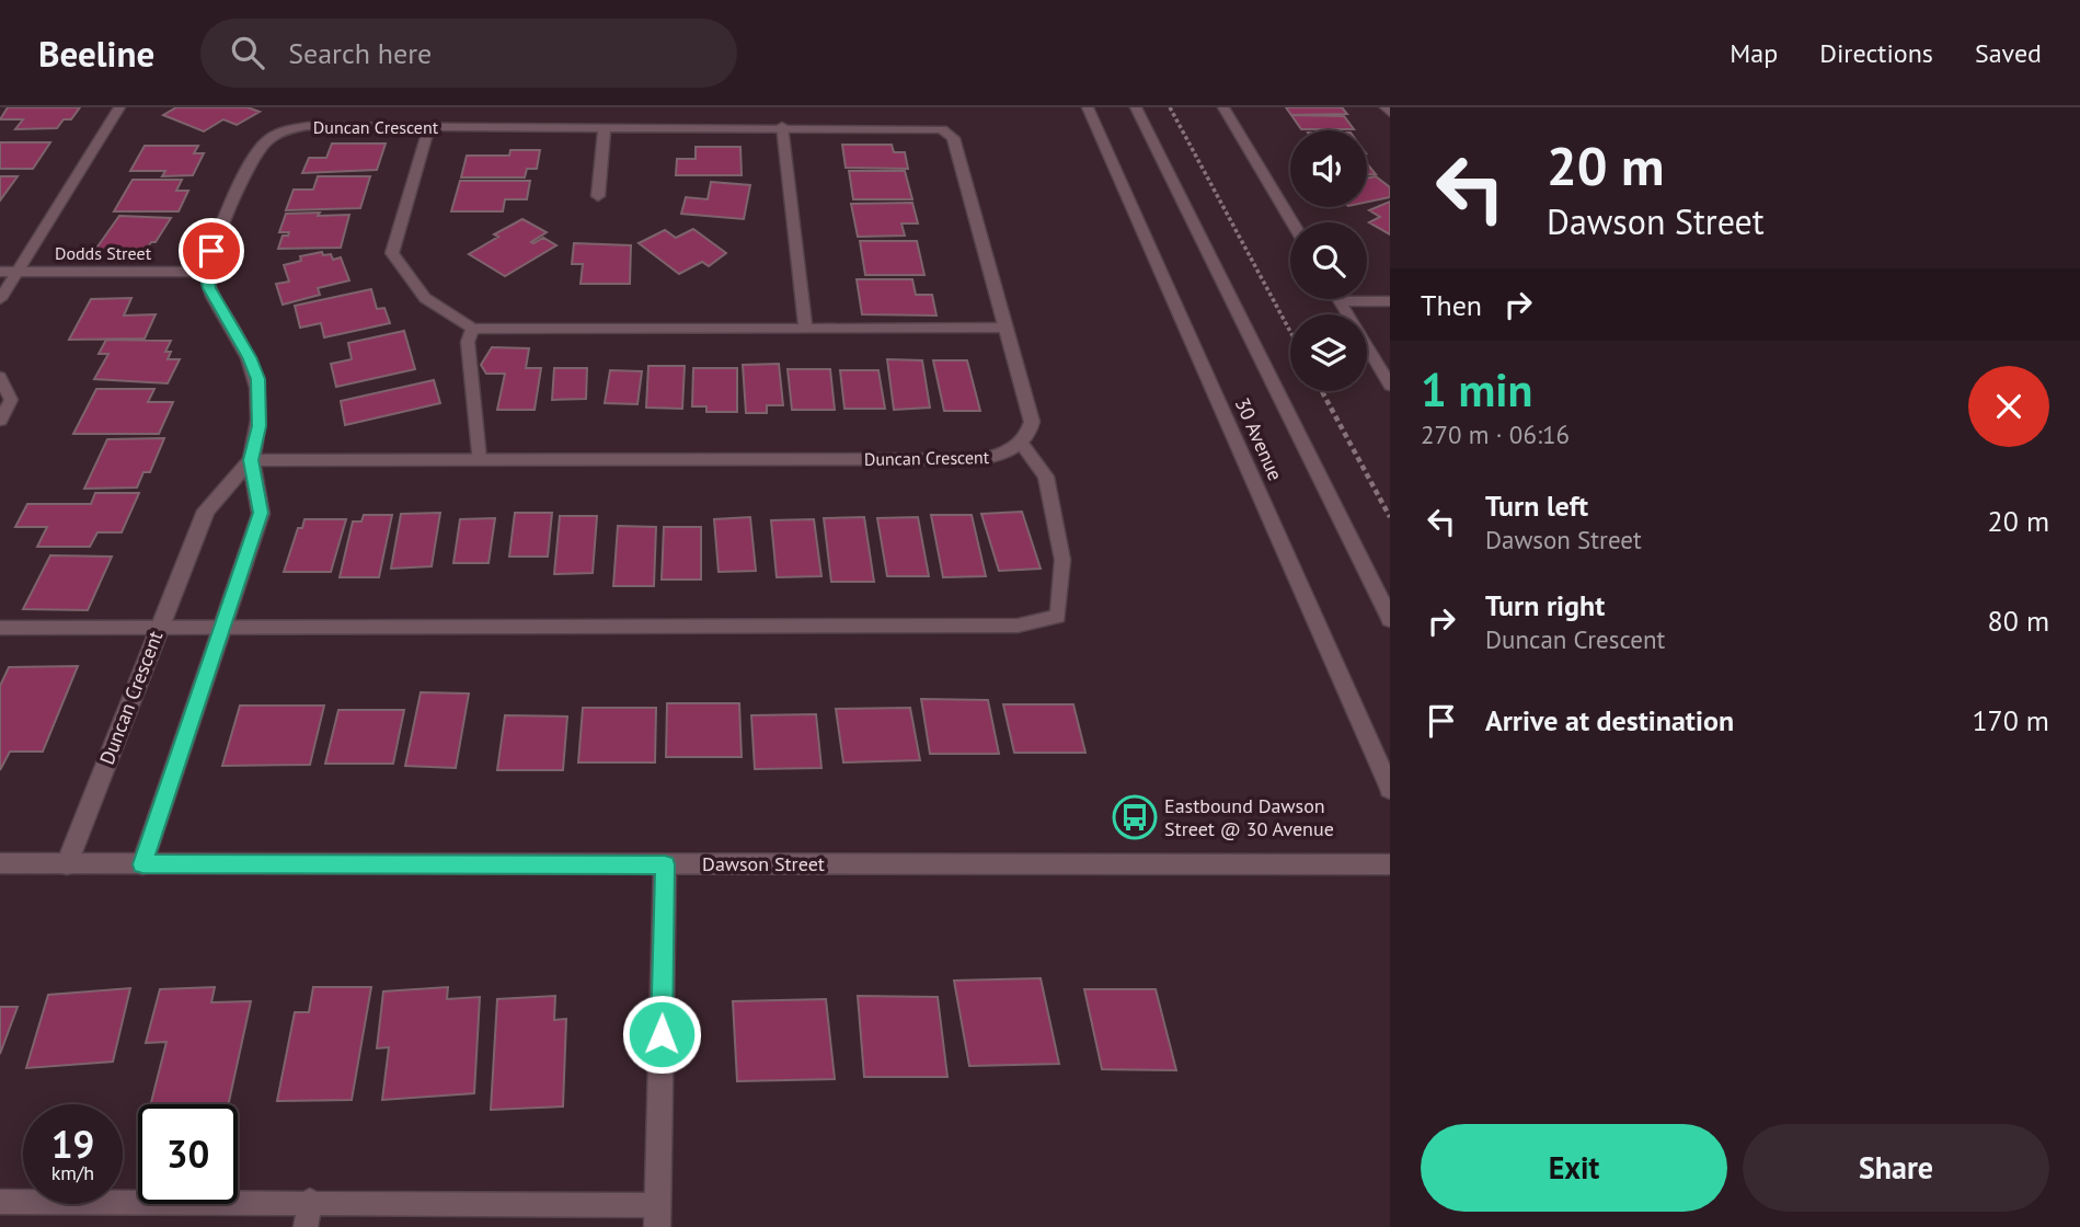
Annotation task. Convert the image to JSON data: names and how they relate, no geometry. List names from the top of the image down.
{
  "streets": {
    "street": [
      "Duncan Crescent",
      "Dodds Street",
      "30 Avenue",
      "Dawson Street"
    ]
  },
  "crossings": [
    ["Duncan Crescent", "Dodds Street"],
    ["Duncan Crescent", "Dawson Street"]
  ],
  "places": {
    "bus stop": ["Eastbound Dawson Street @ 30 Avenue"]
  },
  "page": {
    "header": "Beeline",
    "search": "Search here",
    "nav": ["Map", "Directions", "Saved"],
    "turn": ["20 m", "Dawson Street"],
    "then": "Then",
    "heading": ["1 min", "270 m · 06:16"],
    "list": [
      {
        "name": "Turn left",
        "note": "Dawson Street",
        "value": "20 m"
      },
      {
        "name": "Turn right",
        "note": "Duncan Crescent",
        "value": "80 m"
      },
      {
        "name": "Arrive at destination",
        "value": "170 m"
      }
    ],
    "speed": "19 km/h",
    "limit": "30",
    "buttons": ["Exit", "Share"]
  }
}
